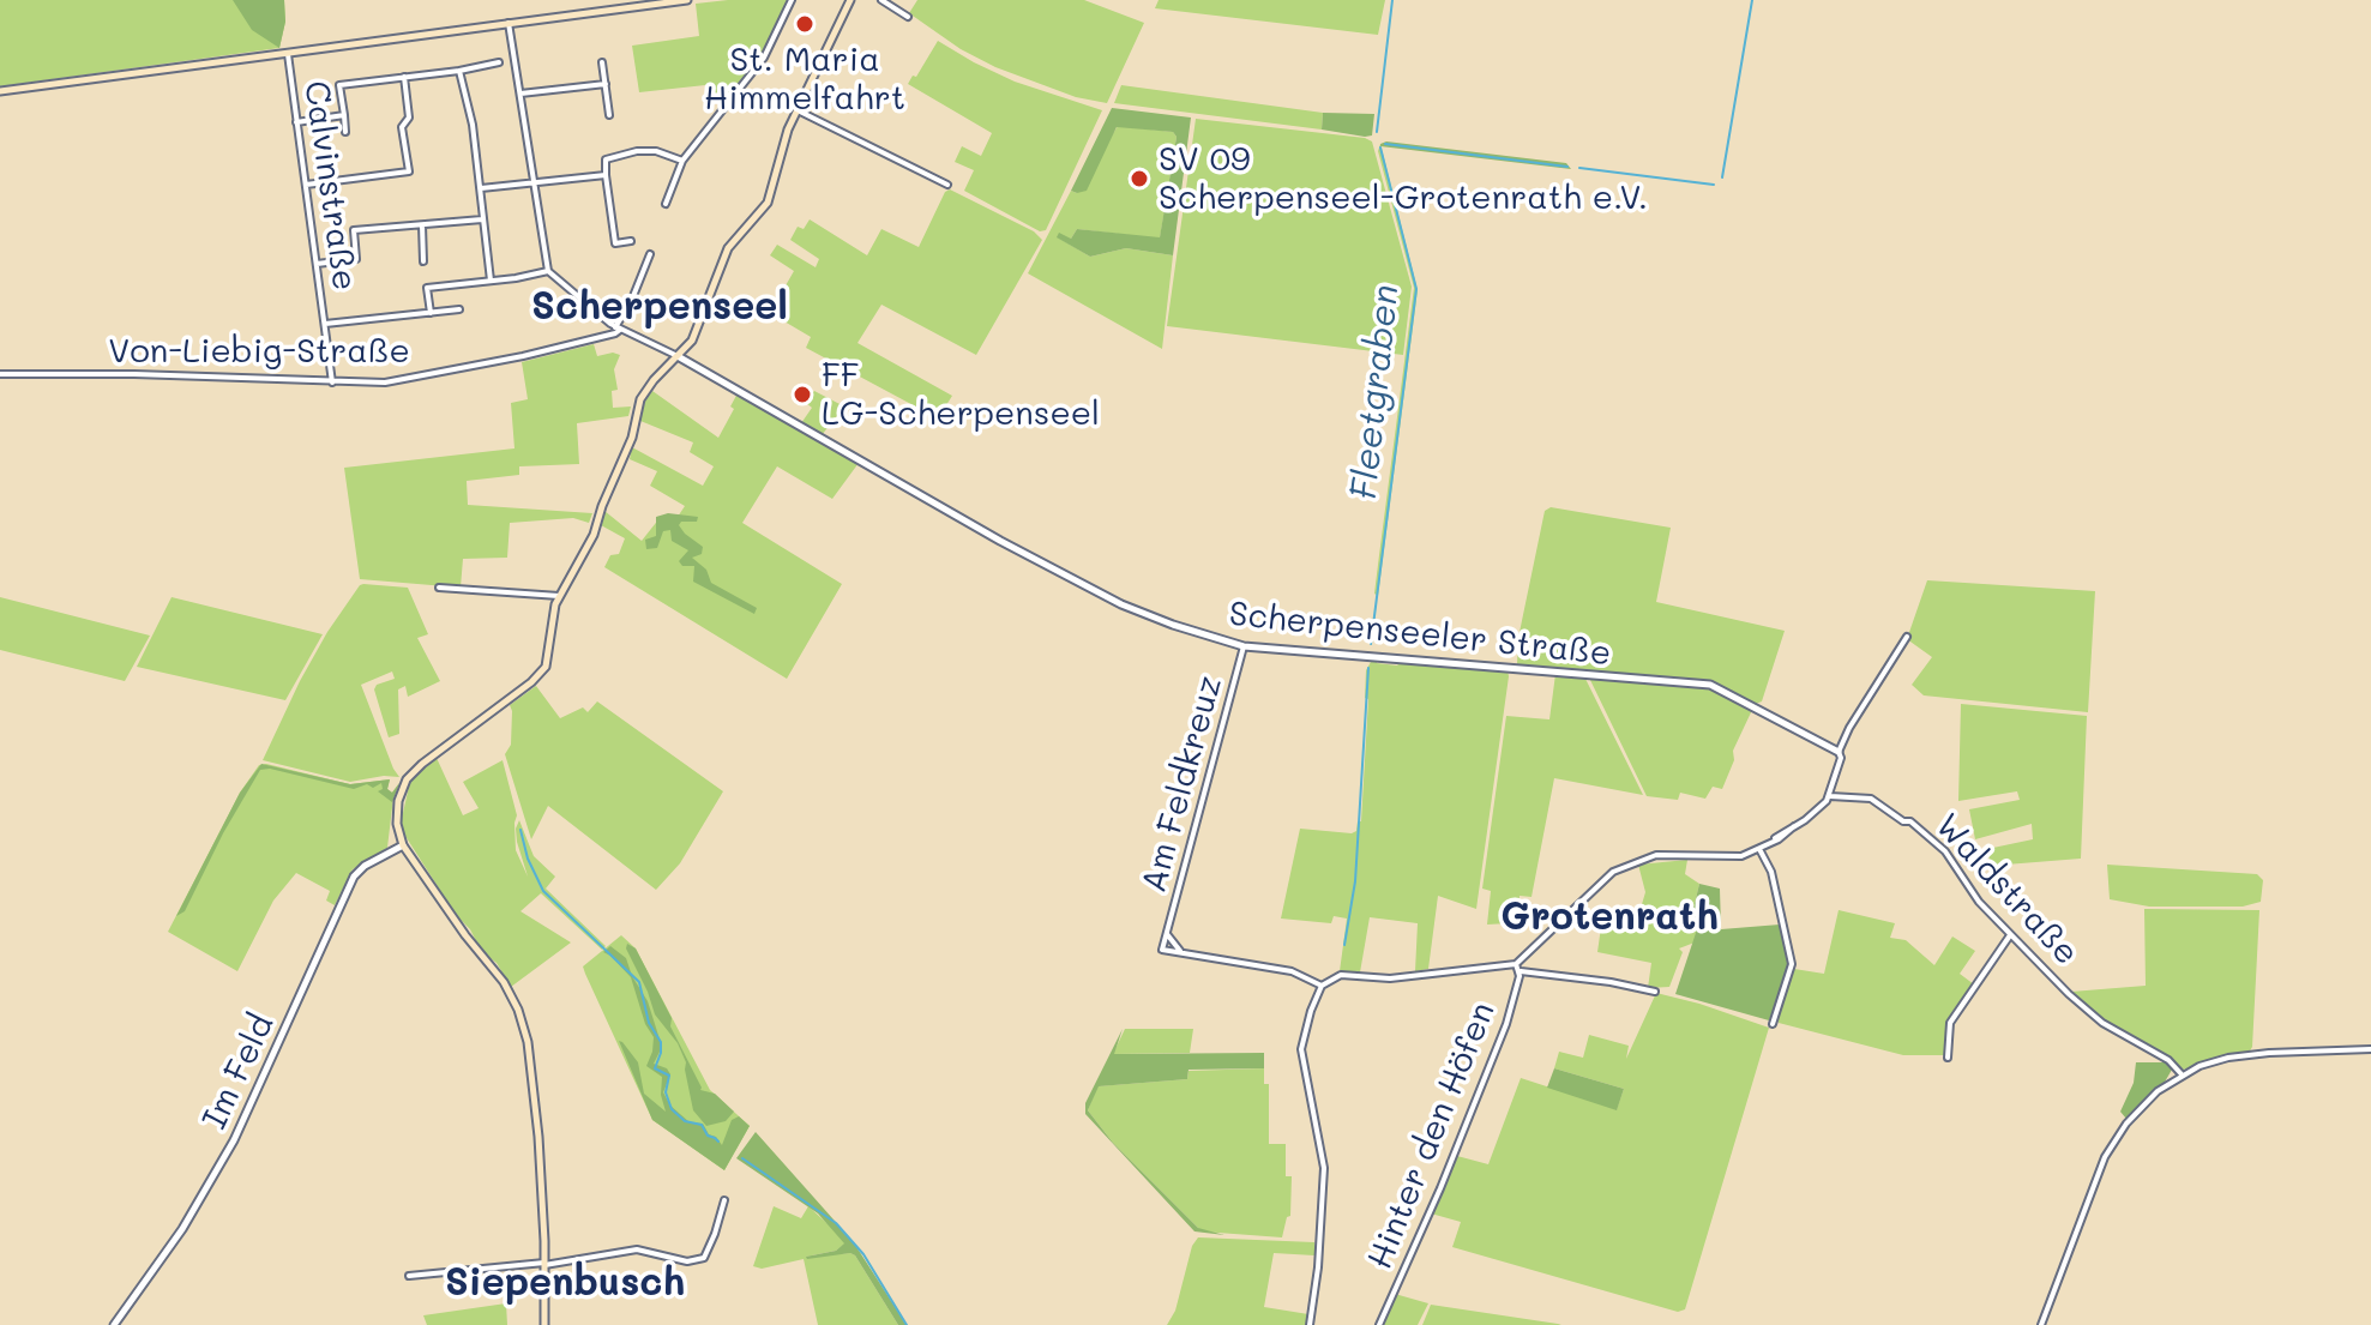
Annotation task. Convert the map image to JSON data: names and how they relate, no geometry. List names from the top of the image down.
{
  "streets": {
    "street": [
      "Calvinstraße",
      "Von-Liebig-Straße",
      "Scherpenseeler Straße",
      "Am Feldkreuz",
      "Waldstraße",
      "Im Feld",
      "Hinter den Höfen"
    ]
  },
  "crossings": [
    ["Calvinstraße", "Von-Liebig-Straße"],
    ["Scherpenseeler Straße", "Am Feldkreuz"]
  ],
  "districts": ["Scherpenseel", "Grotenrath", "Siepenbusch"],
  "water": ["Fleetgraben"],
  "places": ["St. Maria Himmelfahrt", "SV 09 Scherpenseel-Grotenrath e.V.", "FF LG-Scherpenseel"]
}
